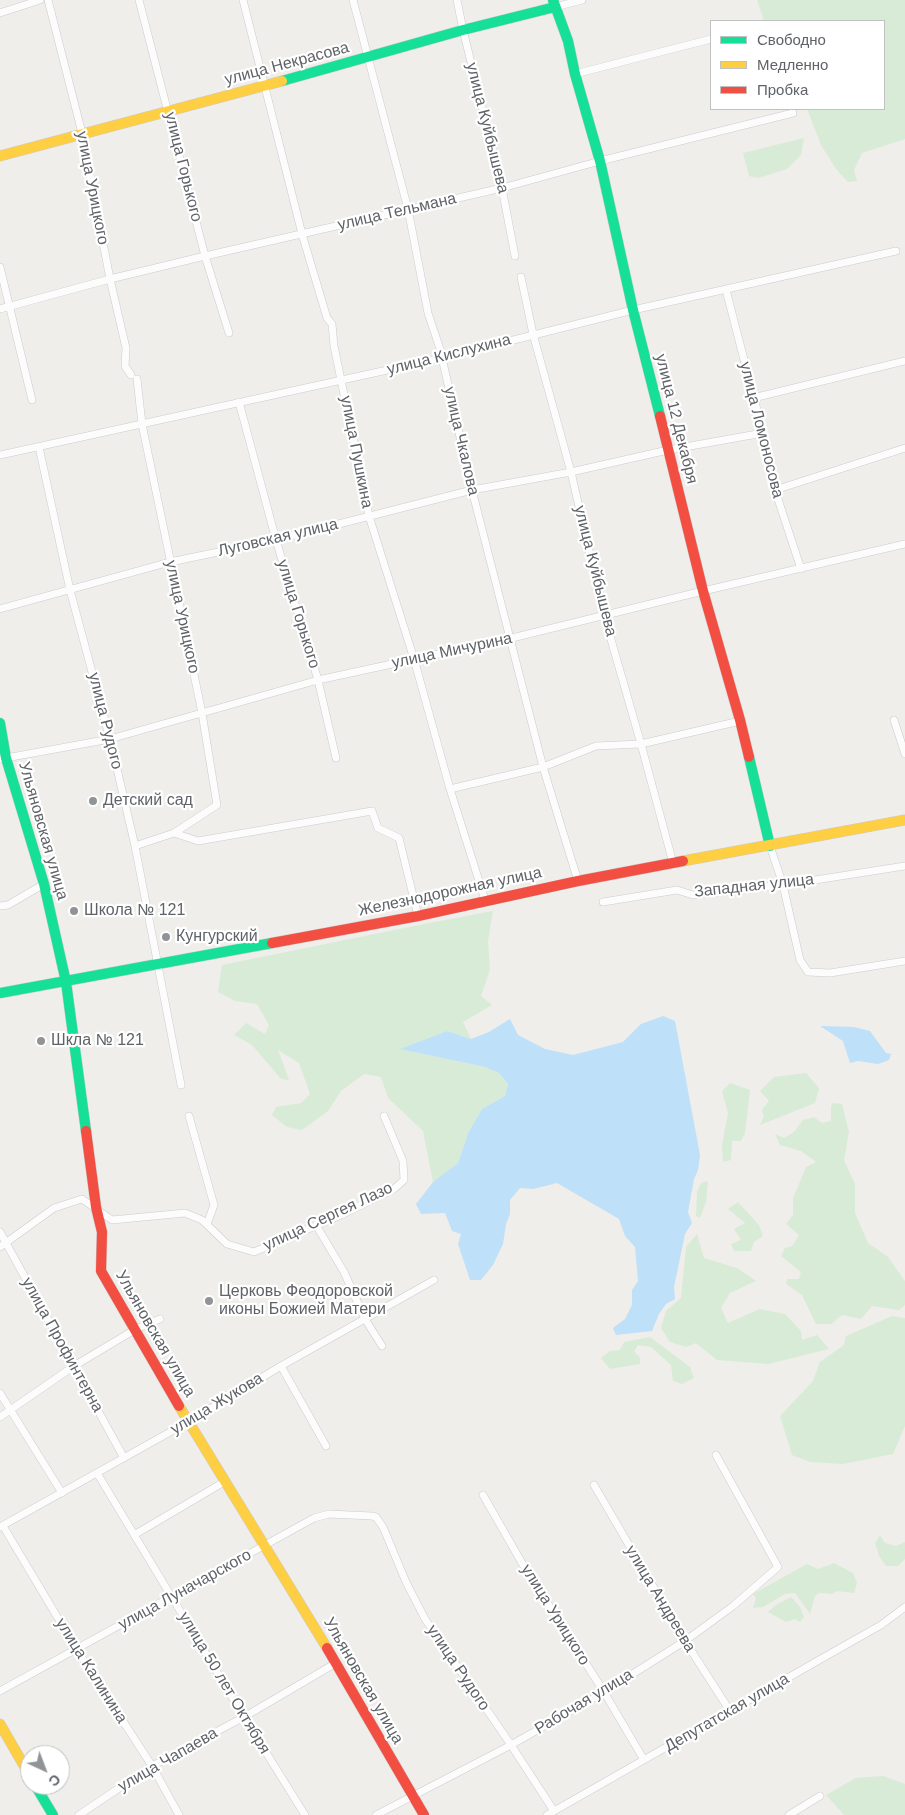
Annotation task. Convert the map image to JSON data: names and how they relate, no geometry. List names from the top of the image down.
{
  "streets": {
    "street": [
      "улица Некрасова",
      "улица Куйбышева",
      "улица Горького",
      "улица Урицкого",
      "улица Тельмана",
      "улица Кислухина",
      "улица 12 Декабря",
      "улица Ломоносова",
      "улица Чкалова",
      "улица Пушкина",
      "Луговская улица",
      "улица Мичурина",
      "улица Рудого",
      "Ульяновская улица",
      "Западная улица",
      "Железнодорожная улица",
      "улица Сергея Лазо",
      "улица Профинтерна",
      "улица Жукова",
      "улица Луначарского",
      "улица Андреева",
      "улица Калинина",
      "улица 50 лет Октября",
      "Рабочая улица",
      "Депутатская улица",
      "улица Чапаева"
    ]
  },
  "crossings": [
    ["улица Некрасова", "улица Куйбышева"],
    ["улица Некрасова", "улица Горького"],
    ["улица Некрасова", "улица Урицкого"],
    ["улица Некрасова", "улица 12 Декабря"],
    ["улица Некрасова", "улица Чкалова"],
    ["улица Некрасова", "улица Пушкина"],
    ["улица Куйбышева", "улица Тельмана"],
    ["улица Куйбышева", "улица Кислухина"],
    ["улица Куйбышева", "Луговская улица"],
    ["улица Куйбышева", "улица Мичурина"],
    ["улица Куйбышева", "Железнодорожная улица"],
    ["улица Горького", "улица Тельмана"],
    ["улица Горького", "улица Кислухина"],
    ["улица Горького", "Луговская улица"],
    ["улица Горького", "улица Мичурина"],
    ["улица Урицкого", "улица Тельмана"],
    ["улица Урицкого", "улица Кислухина"],
    ["улица Урицкого", "Луговская улица"],
    ["улица Урицкого", "улица Мичурина"],
    ["улица Урицкого", "Рабочая улица"],
    ["улица Урицкого", "Депутатская улица"],
    ["улица Тельмана", "улица 12 Декабря"],
    ["улица Тельмана", "улица Чкалова"],
    ["улица Тельмана", "улица Пушкина"],
    ["улица Кислухина", "улица 12 Декабря"],
    ["улица Кислухина", "улица Ломоносова"],
    ["улица Кислухина", "улица Чкалова"],
    ["улица Кислухина", "улица Пушкина"],
    ["улица Кислухина", "улица Рудого"],
    ["улица 12 Декабря", "Луговская улица"],
    ["улица 12 Декабря", "улица Мичурина"],
    ["улица 12 Декабря", "Железнодорожная улица"],
    ["улица Ломоносова", "Луговская улица"],
    ["улица Ломоносова", "улица Мичурина"],
    ["улица Чкалова", "Луговская улица"],
    ["улица Чкалова", "улица Мичурина"],
    ["улица Чкалова", "Железнодорожная улица"],
    ["улица Пушкина", "Луговская улица"],
    ["улица Пушкина", "улица Мичурина"],
    ["улица Пушкина", "Железнодорожная улица"],
    ["Луговская улица", "улица Рудого"],
    ["улица Мичурина", "улица Рудого"],
    ["улица Мичурина", "Ульяновская улица"],
    ["улица Рудого", "Железнодорожная улица"],
    ["улица Рудого", "улица Луначарского"],
    ["улица Рудого", "Рабочая улица"],
    ["улица Рудого", "Депутатская улица"],
    ["Ульяновская улица", "Железнодорожная улица"],
    ["Ульяновская улица", "улица Жукова"],
    ["Ульяновская улица", "улица Луначарского"],
    ["Ульяновская улица", "Рабочая улица"],
    ["Ульяновская улица", "улица Чапаева"],
    ["улица Профинтерна", "улица Жукова"],
    ["улица Жукова", "улица Калинина"],
    ["улица Жукова", "улица 50 лет Октября"],
    ["улица Луначарского", "улица Калинина"],
    ["улица Луначарского", "улица 50 лет Октября"],
    ["улица Андреева", "Рабочая улица"],
    ["улица Андреева", "Депутатская улица"],
    ["улица Калинина", "улица Чапаева"],
    ["улица 50 лет Октября", "улица Чапаева"]
  ],
  "places": [
    "Детский сад",
    "Школа № 121",
    "Кунгурский",
    "Шкла № 121",
    "Церковь Феодоровской иконы Божией Матери"
  ],
  "legend": ["Свободно", "Медленно", "Пробка"],
  "north": "bottom right"
}
